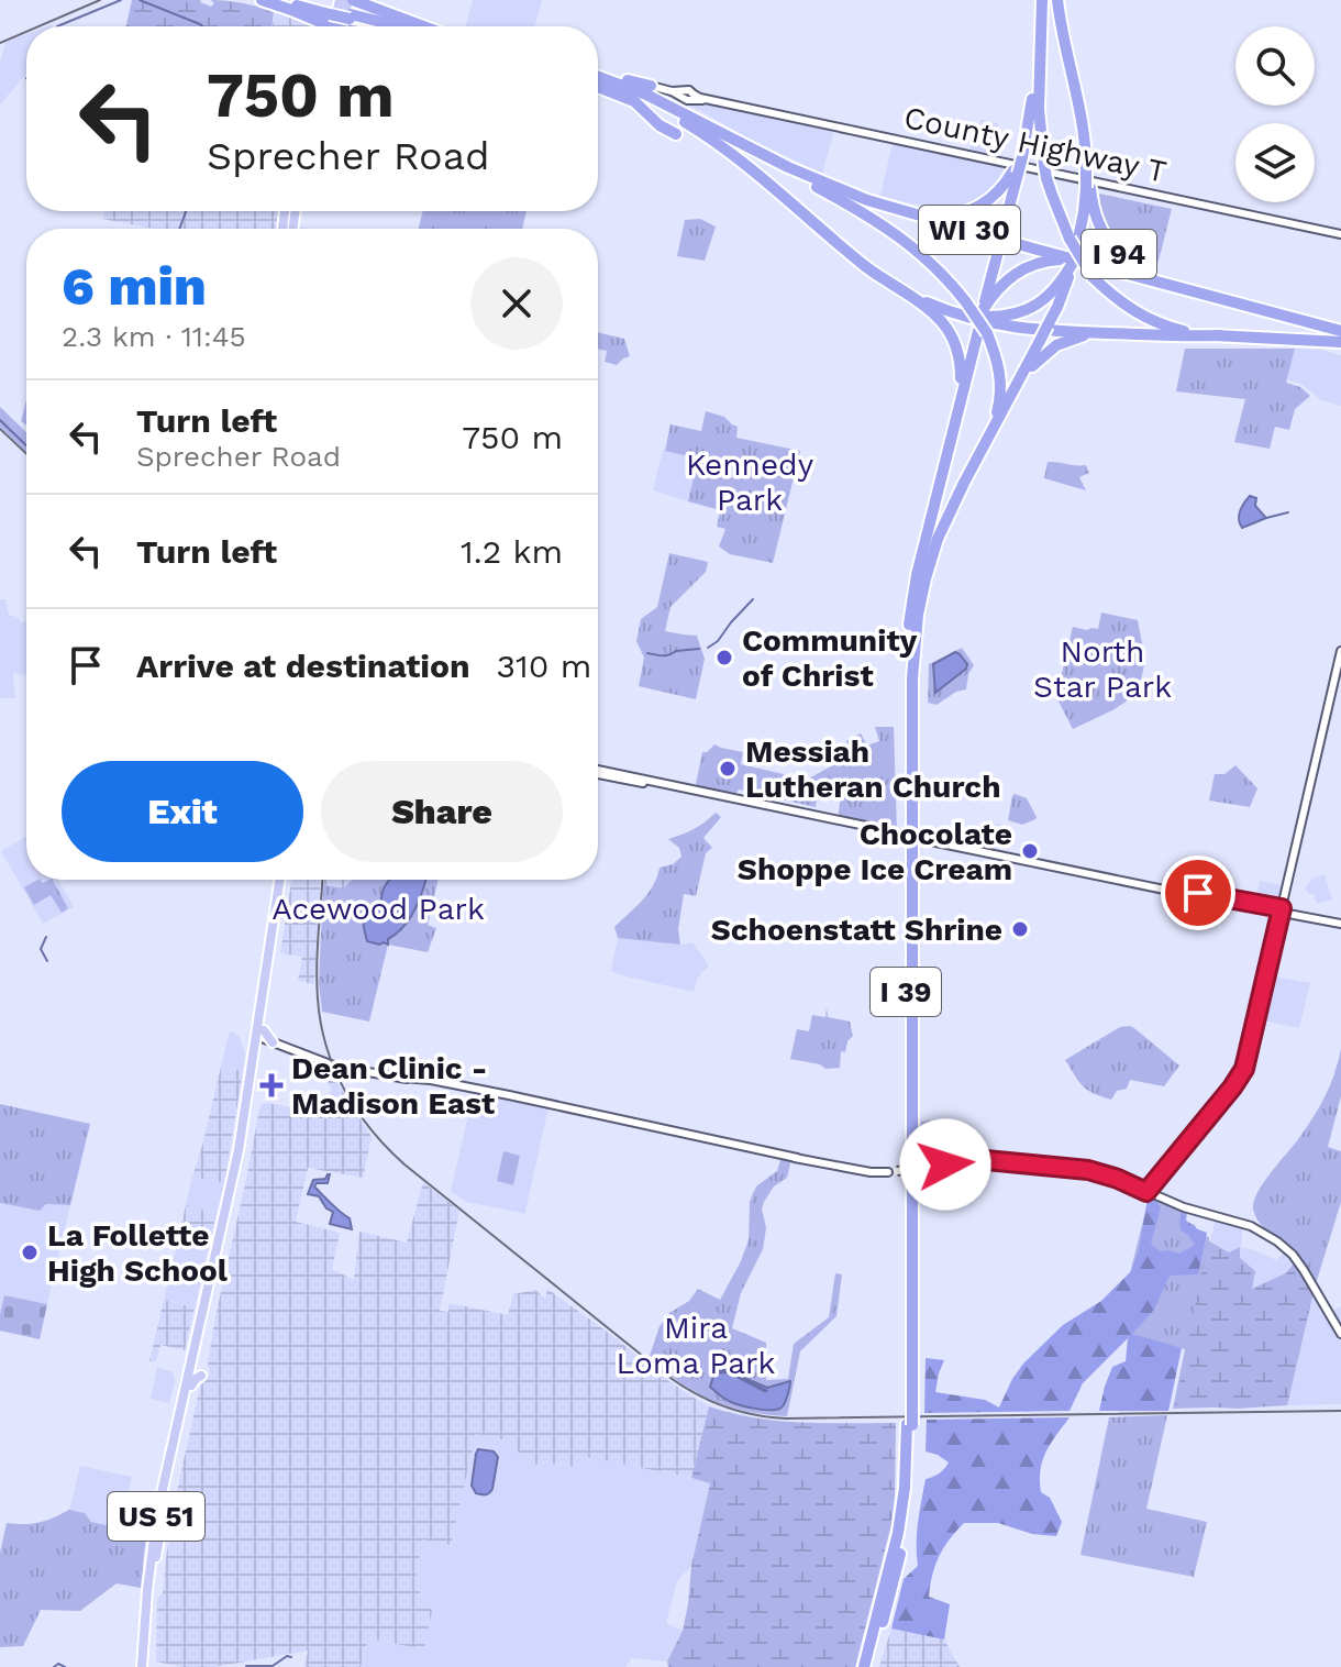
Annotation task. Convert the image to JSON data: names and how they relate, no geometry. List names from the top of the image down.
{
  "streets": {
    "highway": ["WI 30", "I 94", "I 39"],
    "main road": ["County Highway T", "US 51"]
  },
  "crossings": [
    ["WI 30", "I 94"],
    ["WI 30", "I 39"],
    ["I 94", "I 39"]
  ],
  "parks": [
    "Kennedy Park",
    "North Star Park",
    "Acewood Park",
    "Mira Loma Park"
  ],
  "places": {
    "other": [
      "Community of Christ",
      "Messiah Lutheran Church",
      "Chocolate Shoppe Ice Cream",
      "Schoenstatt Shrine",
      "La Follette High School"
    ],
    "health": ["Dean Clinic - Madison East"]
  },
  "page": {
    "turn": ["750 m", "Sprecher Road"],
    "heading": ["6 min", "2.3 km · 11:45"],
    "list": [
      {
        "name": "Turn left",
        "note": "Sprecher Road",
        "value": "750 m"
      },
      {
        "name": "Turn left",
        "value": "1.2 km"
      },
      {
        "name": "Arrive at destination",
        "value": "310 m"
      }
    ],
    "buttons": ["Exit", "Share"]
  }
}
